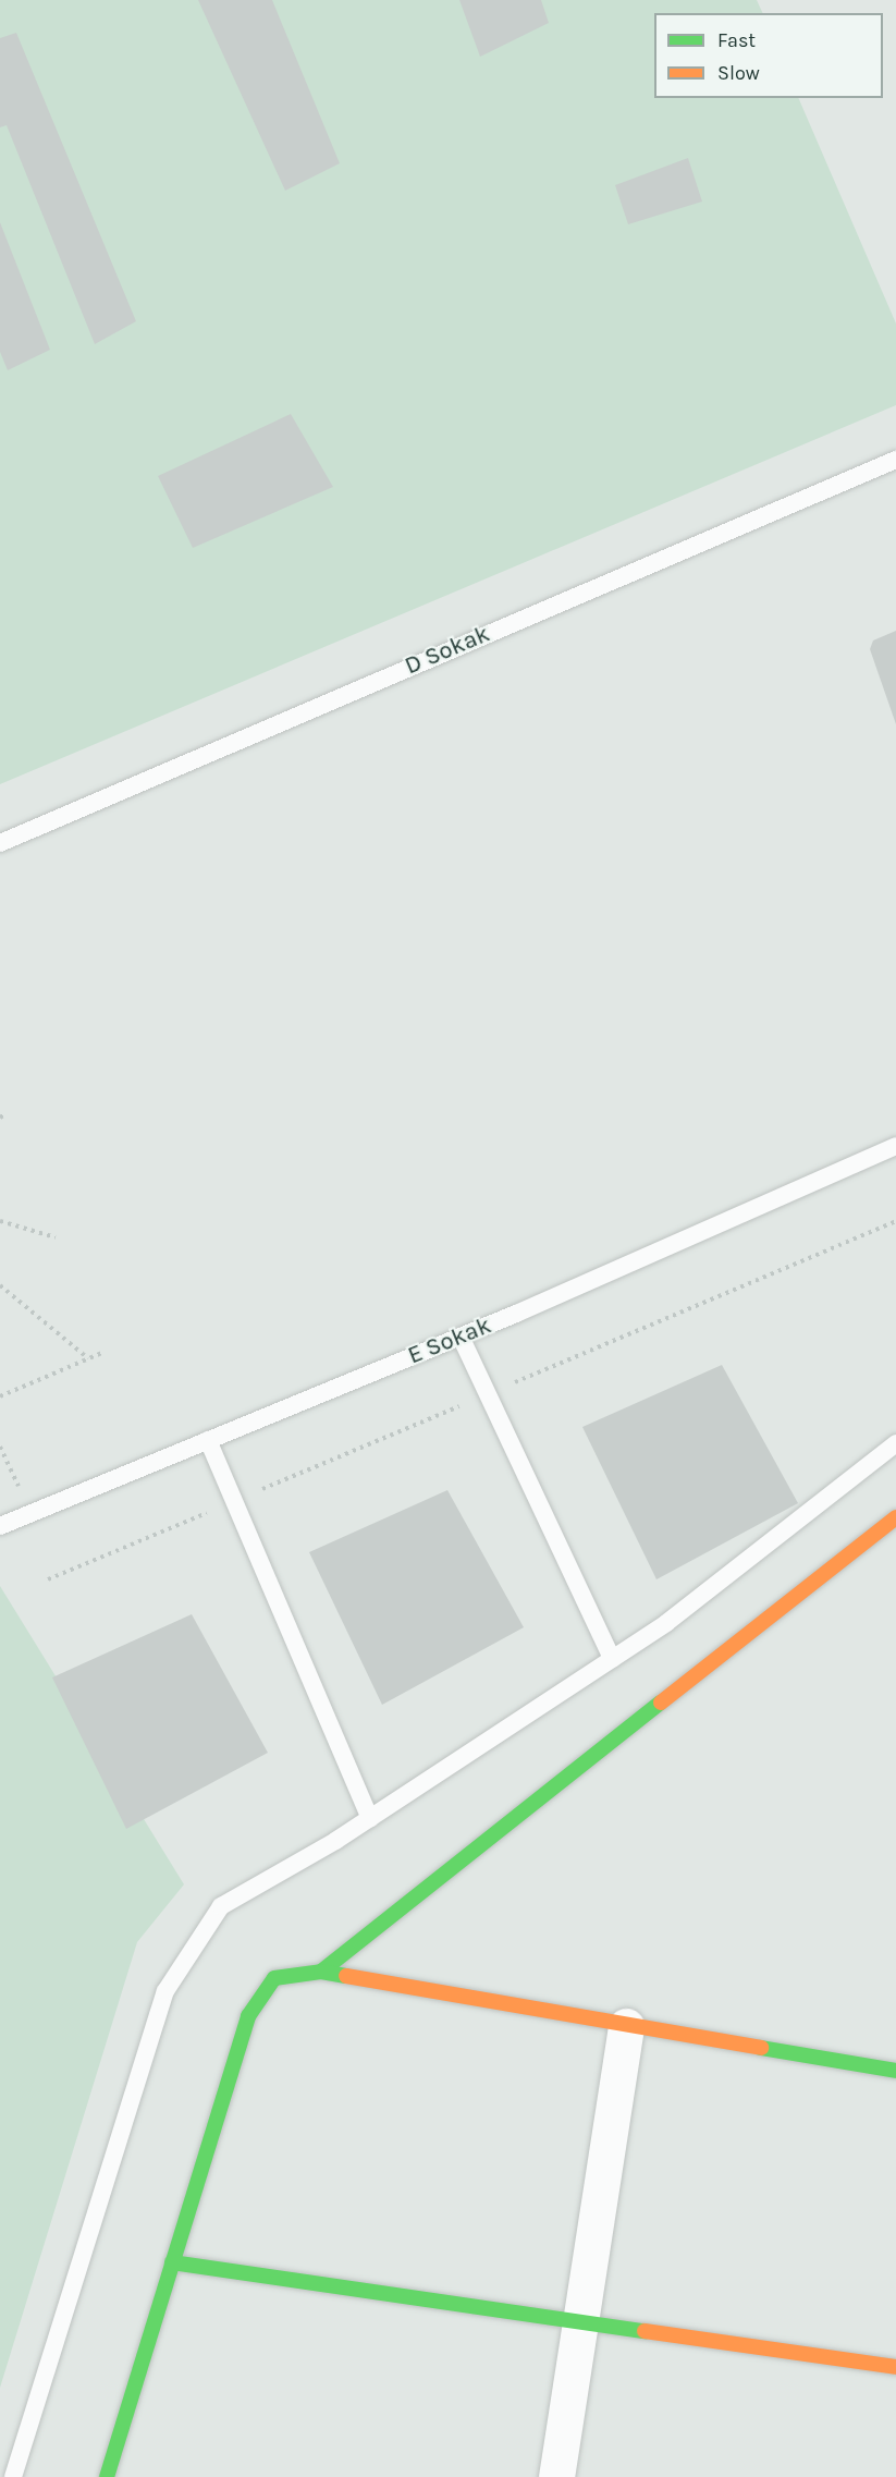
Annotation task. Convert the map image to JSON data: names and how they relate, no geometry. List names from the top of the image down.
{
  "streets": {
    "lane": ["D Sokak", "E Sokak"]
  },
  "legend": ["Fast", "Slow"]
}
